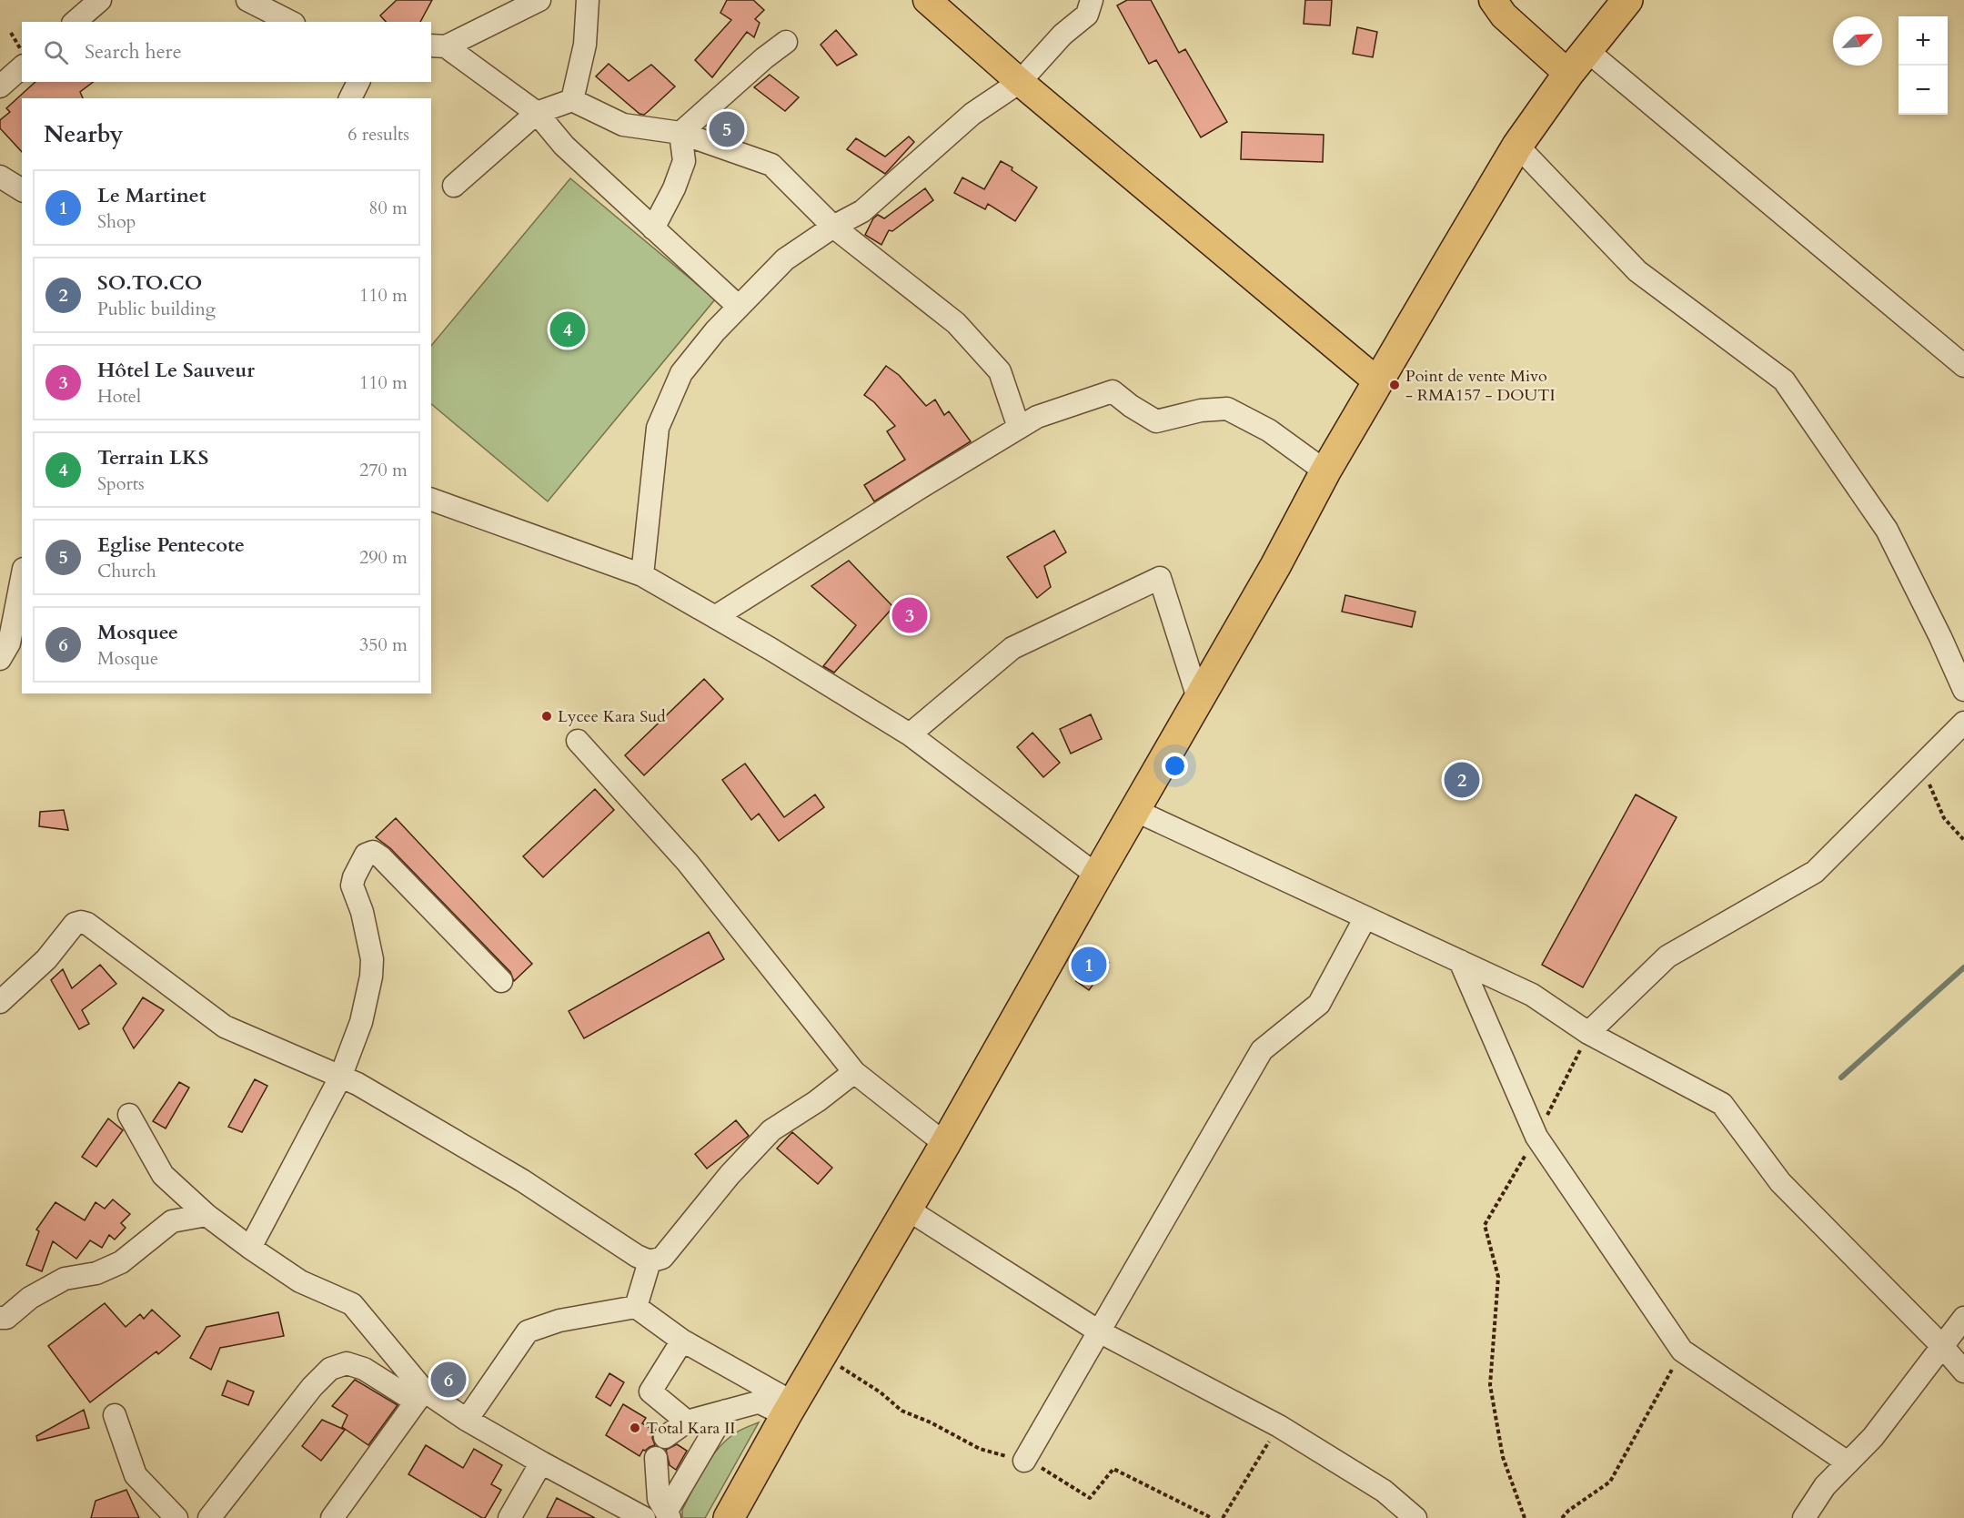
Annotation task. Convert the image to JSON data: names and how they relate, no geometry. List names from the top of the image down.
{
  "places": ["Point de vente Mivo - RMA157 - DOUTI", "Lycee Kara Sud", "Total Kara II"],
  "north": "top right",
  "page": {
    "map_buttons": ["+", "−"],
    "search": "Search here",
    "heading": ["Nearby", "6 results"],
    "pins": [
      "5",
      "4",
      "3",
      "2",
      "1",
      "6"
    ],
    "list": [
      {
        "mark": "1",
        "name": "Le Martinet",
        "note": "Shop",
        "value": "80 m"
      },
      {
        "mark": "2",
        "name": "SO.TO.CO",
        "note": "Public building",
        "value": "110 m"
      },
      {
        "mark": "3",
        "name": "Hôtel Le Sauveur",
        "note": "Hotel",
        "value": "110 m"
      },
      {
        "mark": "4",
        "name": "Terrain LKS",
        "note": "Sports",
        "value": "270 m"
      },
      {
        "mark": "5",
        "name": "Eglise Pentecote",
        "note": "Church",
        "value": "290 m"
      },
      {
        "mark": "6",
        "name": "Mosquee",
        "note": "Mosque",
        "value": "350 m"
      }
    ]
  }
}
